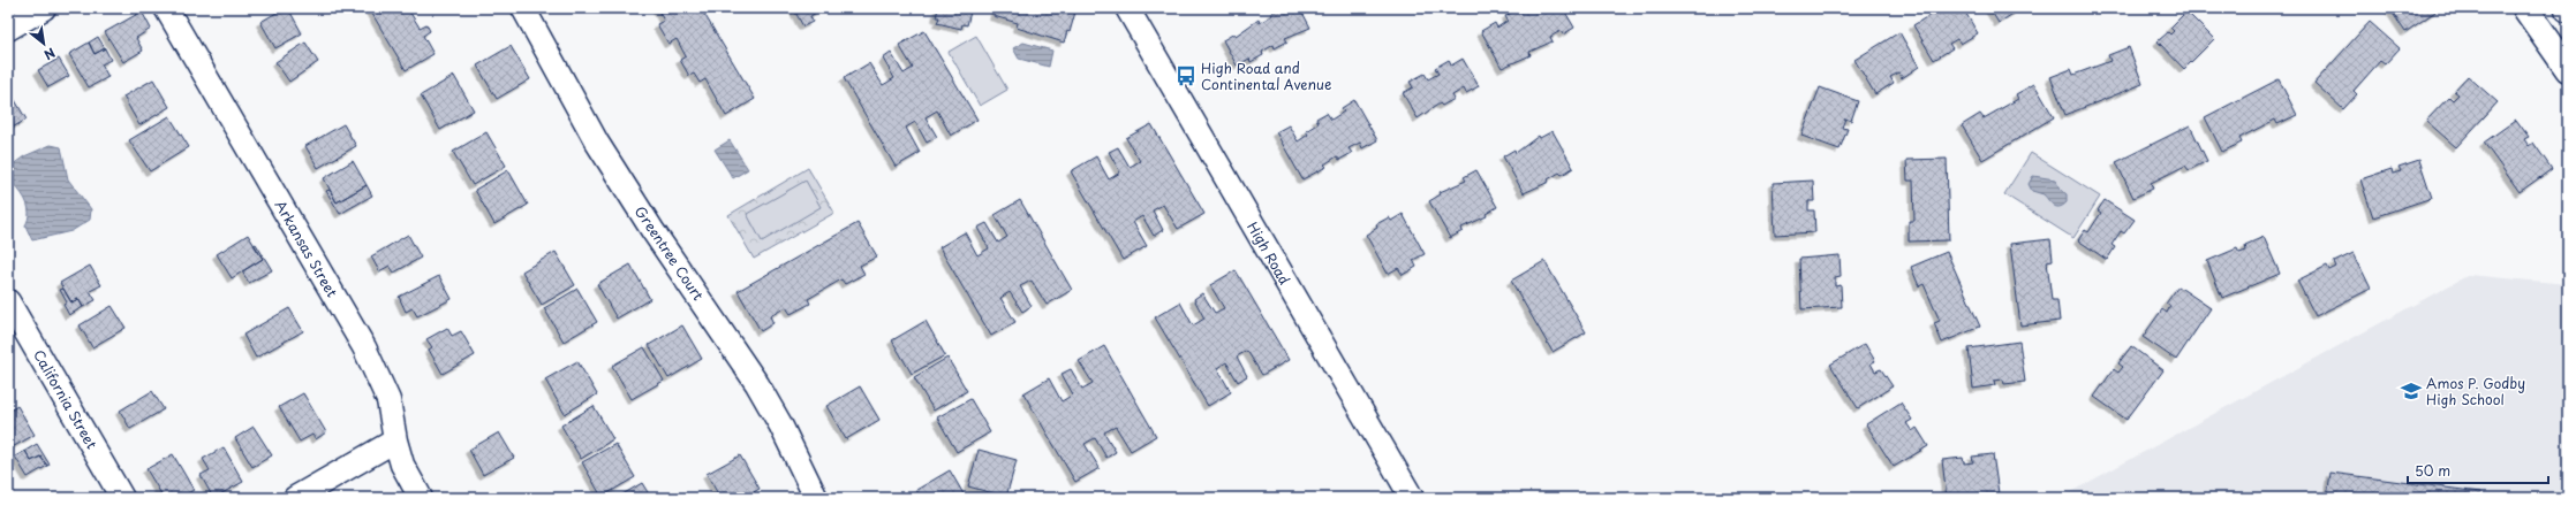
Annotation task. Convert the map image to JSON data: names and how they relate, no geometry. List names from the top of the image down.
{
  "streets": {
    "street": [
      "Arkansas Street",
      "Greentree Court",
      "High Road",
      "California Street"
    ]
  },
  "places": {
    "bus stop": ["High Road and Continental Avenue"],
    "school or university": ["Amos P. Godby High School"]
  },
  "scale_bar": "50 m",
  "north": "bottom right"
}
